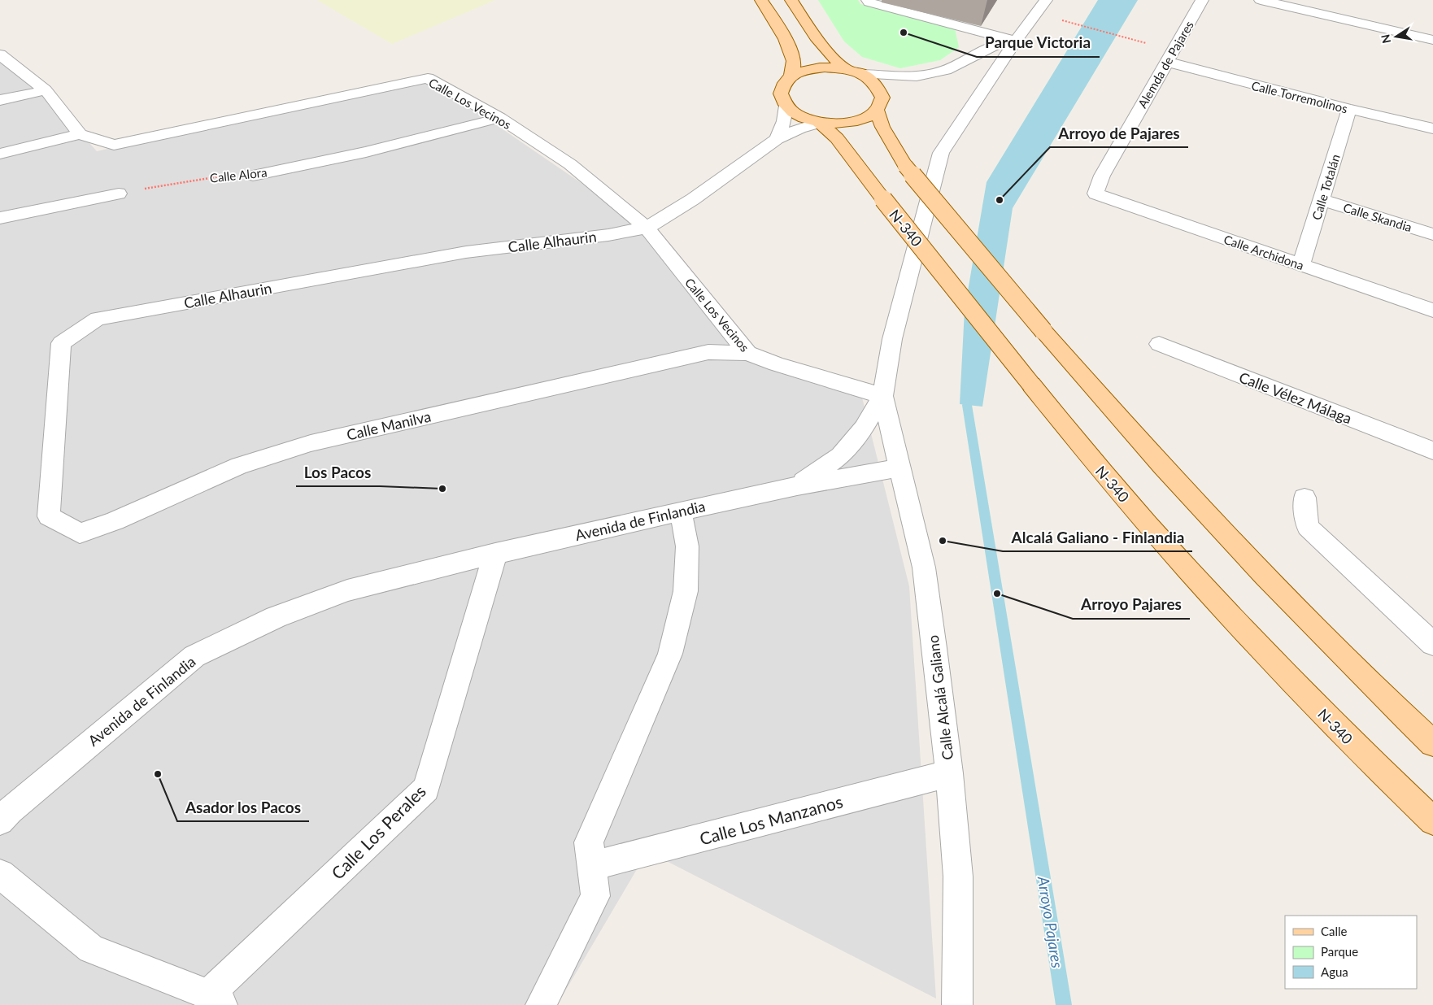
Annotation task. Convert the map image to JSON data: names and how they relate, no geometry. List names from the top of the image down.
{
  "streets": {
    "main road": ["N-340"],
    "street": [
      "Alemda de Pajares",
      "Calle Torremolinos",
      "Calle Los Vecinos",
      "Calle Alora",
      "Calle Totalán",
      "Calle Skandia",
      "Calle Alhaurin",
      "Calle Archidona",
      "Calle Vélez Málaga",
      "Calle Manilva",
      "Avenida de Finlandia",
      "Calle Alcalá Galiano",
      "Calle Los Manzanos",
      "Calle Los Perales"
    ]
  },
  "crossings": [
    ["Alemda de Pajares", "Calle Torremolinos"],
    ["Alemda de Pajares", "Calle Archidona"],
    ["Calle Torremolinos", "Calle Totalán"],
    ["Calle Los Vecinos", "Calle Alora"],
    ["Calle Los Vecinos", "Calle Alhaurin"],
    ["Calle Los Vecinos", "Calle Manilva"],
    ["Calle Los Vecinos", "Avenida de Finlandia"],
    ["Calle Los Vecinos", "Calle Alcalá Galiano"],
    ["Calle Totalán", "Calle Skandia"],
    ["Calle Totalán", "Calle Archidona"],
    ["Calle Alhaurin", "Calle Manilva"],
    ["Avenida de Finlandia", "Calle Alcalá Galiano"],
    ["Avenida de Finlandia", "Calle Los Perales"],
    ["Calle Alcalá Galiano", "Calle Los Manzanos"]
  ],
  "water": ["Arroyo Pajares"],
  "places": [
    "Parque Victoria",
    "Arroyo de Pajares",
    "Los Pacos",
    "Alcalá Galiano - Finlandia",
    "Arroyo Pajares",
    "Asador los Pacos"
  ],
  "legend": ["Calle", "Parque", "Agua"],
  "north": "left"
}
